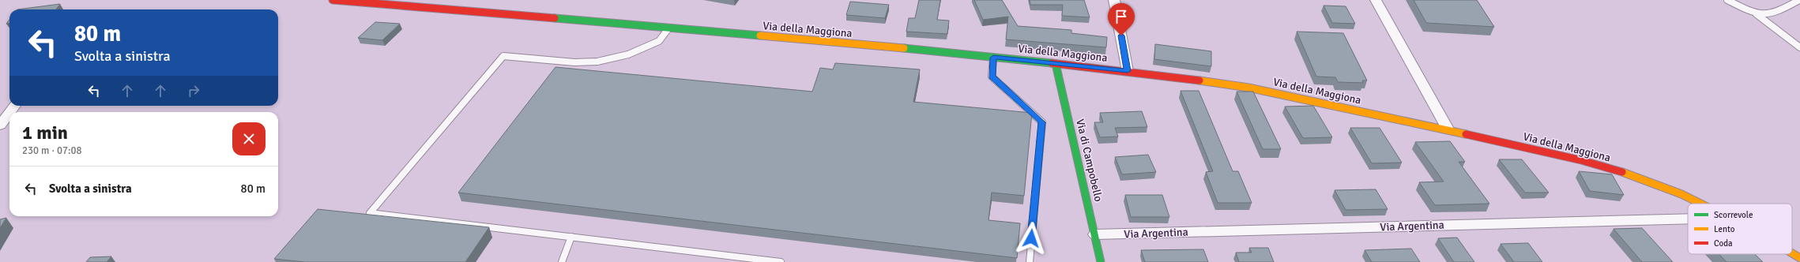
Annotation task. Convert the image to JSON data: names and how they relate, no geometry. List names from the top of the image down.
{
  "streets": {
    "street": ["Via della Maggiona", "Via di Campobello", "Via Argentina"]
  },
  "crossings": [
    ["Via della Maggiona", "Via di Campobello"],
    ["Via di Campobello", "Via Argentina"]
  ],
  "legend": ["Scorrevole", "Lento", "Coda"],
  "page": {
    "turn": ["80 m", "Svolta a sinistra"],
    "heading": ["1 min", "230 m · 07:08"],
    "list": [
      {
        "name": "Svolta a sinistra",
        "value": "80 m"
      }
    ]
  }
}
